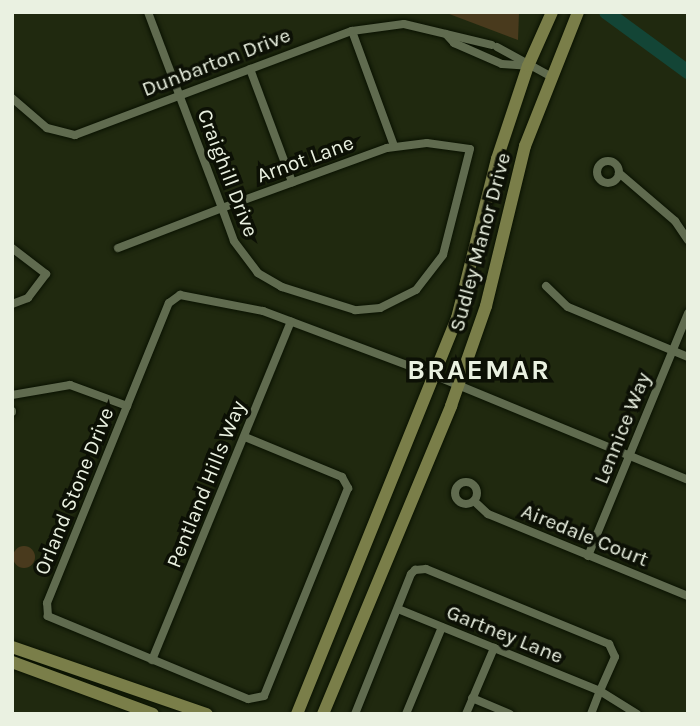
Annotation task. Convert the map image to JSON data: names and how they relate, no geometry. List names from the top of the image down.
{
  "streets": {
    "main road": ["Sudley Manor Drive"],
    "street": [
      "Dunbarton Drive",
      "Arnot Lane",
      "Craighill Drive",
      "Lennice Way",
      "Pentland Hills Way",
      "Orland Stone Drive",
      "Airedale Court",
      "Gartney Lane"
    ]
  },
  "crossings": [
    ["Dunbarton Drive", "Craighill Drive"],
    ["Dunbarton Drive", "Sudley Manor Drive"],
    ["Arnot Lane", "Craighill Drive"],
    ["Sudley Manor Drive", "Orland Stone Drive"],
    ["Lennice Way", "Orland Stone Drive"],
    ["Lennice Way", "Airedale Court"],
    ["Pentland Hills Way", "Orland Stone Drive"]
  ],
  "districts": ["BRAEMAR"]
}
